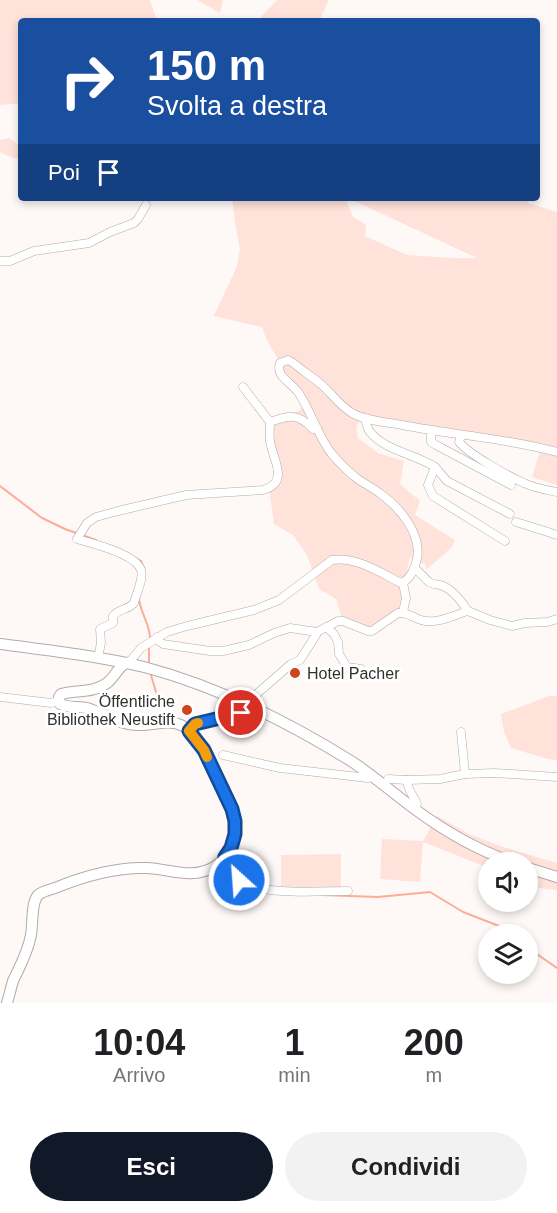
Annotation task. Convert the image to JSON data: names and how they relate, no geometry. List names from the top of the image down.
{
  "places": ["Hotel Pacher", "Öffentliche Bibliothek Neustift"],
  "page": {
    "turn": ["150 m", "Svolta a destra"],
    "then": "Poi",
    "eta": [
      "10:04",
      "Arrivo",
      "1",
      "min",
      "200",
      "m"
    ],
    "buttons": ["Esci", "Condividi"]
  }
}
